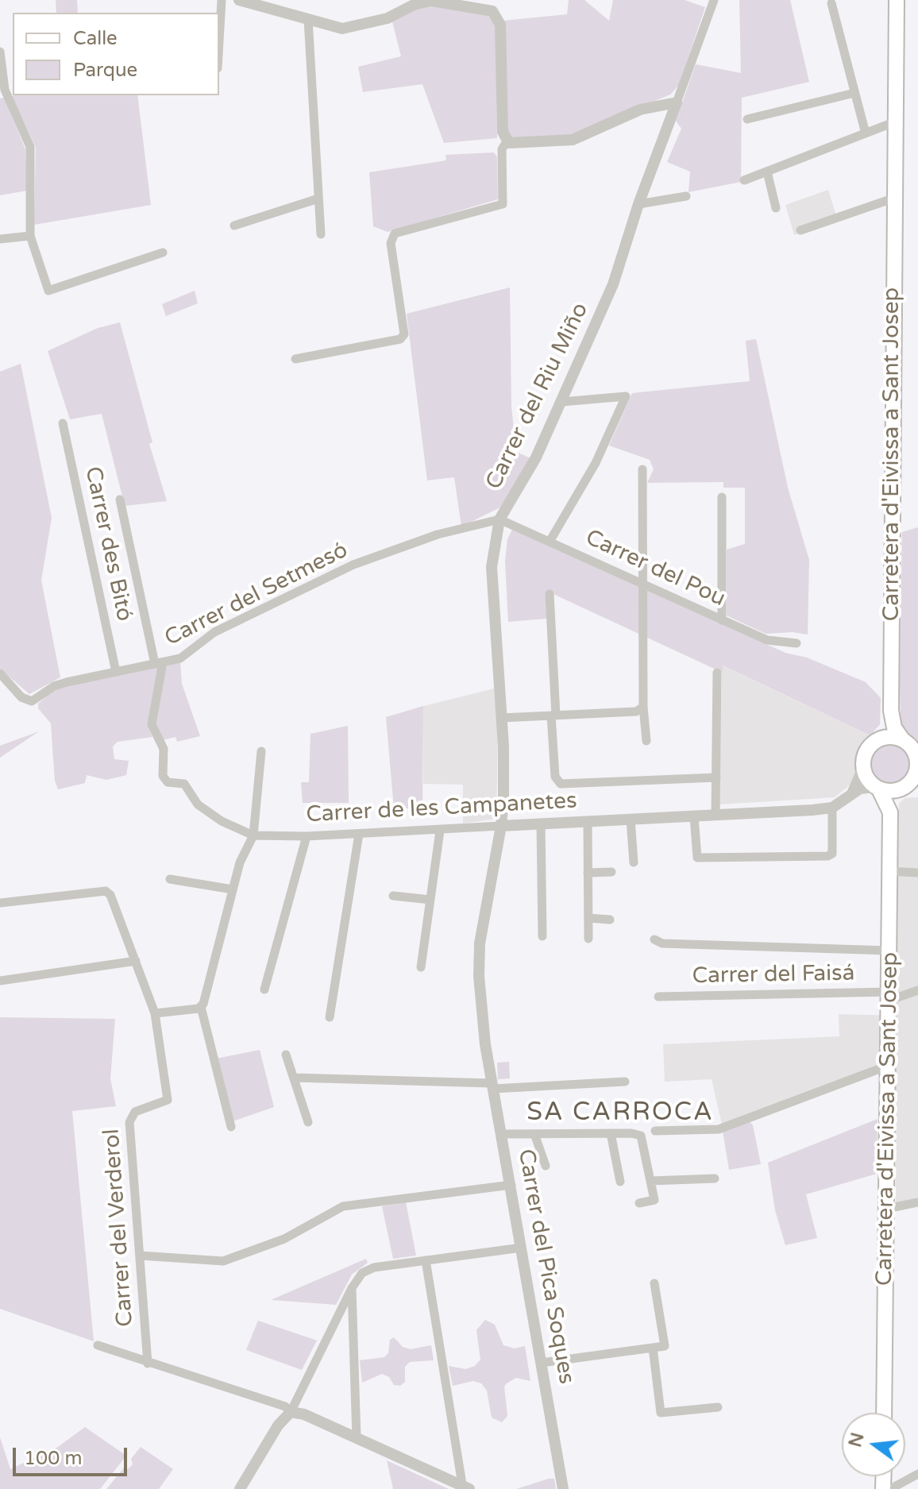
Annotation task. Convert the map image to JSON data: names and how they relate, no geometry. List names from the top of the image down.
{
  "streets": {
    "main road": ["Carretera d'Eivissa a Sant Josep"],
    "street": [
      "Carrer del Riu Miño",
      "Carrer des Bitó",
      "Carrer del Pou",
      "Carrer del Setmesó",
      "Carrer de les Campanetes",
      "Carrer del Faisá",
      "Carrer del Verderol",
      "Carrer del Pica Soques"
    ]
  },
  "crossings": [
    ["Carrer del Riu Miño", "Carrer del Pou"],
    ["Carrer del Riu Miño", "Carrer del Setmesó"],
    ["Carrer del Riu Miño", "Carrer de les Campanetes"],
    ["Carrer del Riu Miño", "Carrer del Pica Soques"],
    ["Carretera d'Eivissa a Sant Josep", "Carrer del Faisá"],
    ["Carrer des Bitó", "Carrer del Setmesó"],
    ["Carrer del Pou", "Carrer del Setmesó"],
    ["Carrer de les Campanetes", "Carrer del Pica Soques"]
  ],
  "districts": ["SA CARROCA"],
  "legend": ["Calle", "Parque"],
  "scale_bar": "100 m",
  "north": "left"
}
